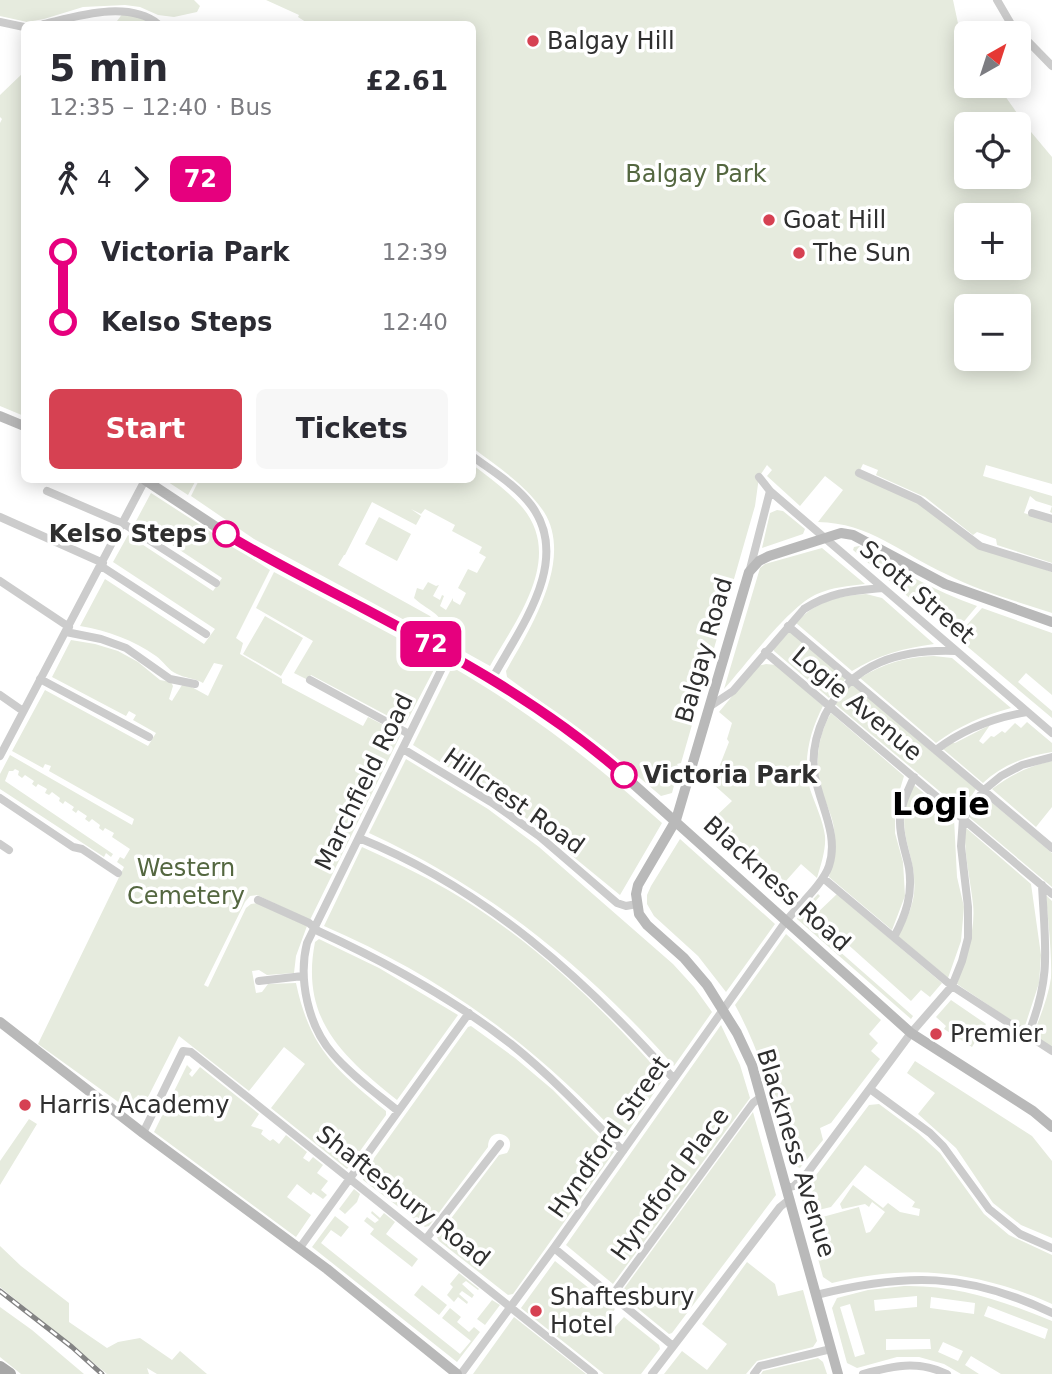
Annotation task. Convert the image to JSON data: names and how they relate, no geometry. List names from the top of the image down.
{
  "streets": {
    "street": [
      "Scott Street",
      "Balgay Road",
      "Logie Avenue",
      "Marchfield Road",
      "Hillcrest Road",
      "Blackness Road",
      "Hyndford Street",
      "Blackness Avenue",
      "Hyndford Place",
      "Shaftesbury Road"
    ]
  },
  "crossings": [
    ["Scott Street", "Balgay Road"],
    ["Balgay Road", "Blackness Road"],
    ["Marchfield Road", "Hillcrest Road"],
    ["Marchfield Road", "Blackness Road"],
    ["Hillcrest Road", "Blackness Avenue"],
    ["Blackness Road", "Hyndford Street"],
    ["Hyndford Street", "Blackness Avenue"],
    ["Hyndford Street", "Shaftesbury Road"],
    ["Blackness Avenue", "Hyndford Place"]
  ],
  "districts": ["Logie"],
  "parks": ["Balgay Park", "Western Cemetery"],
  "places": [
    "Balgay Hill",
    "Goat Hill",
    "The Sun",
    "Kelso Steps",
    "Victoria Park",
    "Premier",
    "Harris Academy",
    "Shaftesbury Hotel"
  ],
  "lines": ["bus line 72"],
  "north": "top right",
  "page": {
    "on_map": "72",
    "map_buttons": ["+", "−"],
    "heading": ["5 min", "12:35 – 12:40 · Bus", "£2.61"],
    "legs": ["4", "72"],
    "list": [
      {
        "name": "Victoria Park",
        "value": "12:39"
      },
      {
        "name": "Kelso Steps",
        "value": "12:40"
      }
    ],
    "buttons": ["Start", "Tickets"]
  }
}
